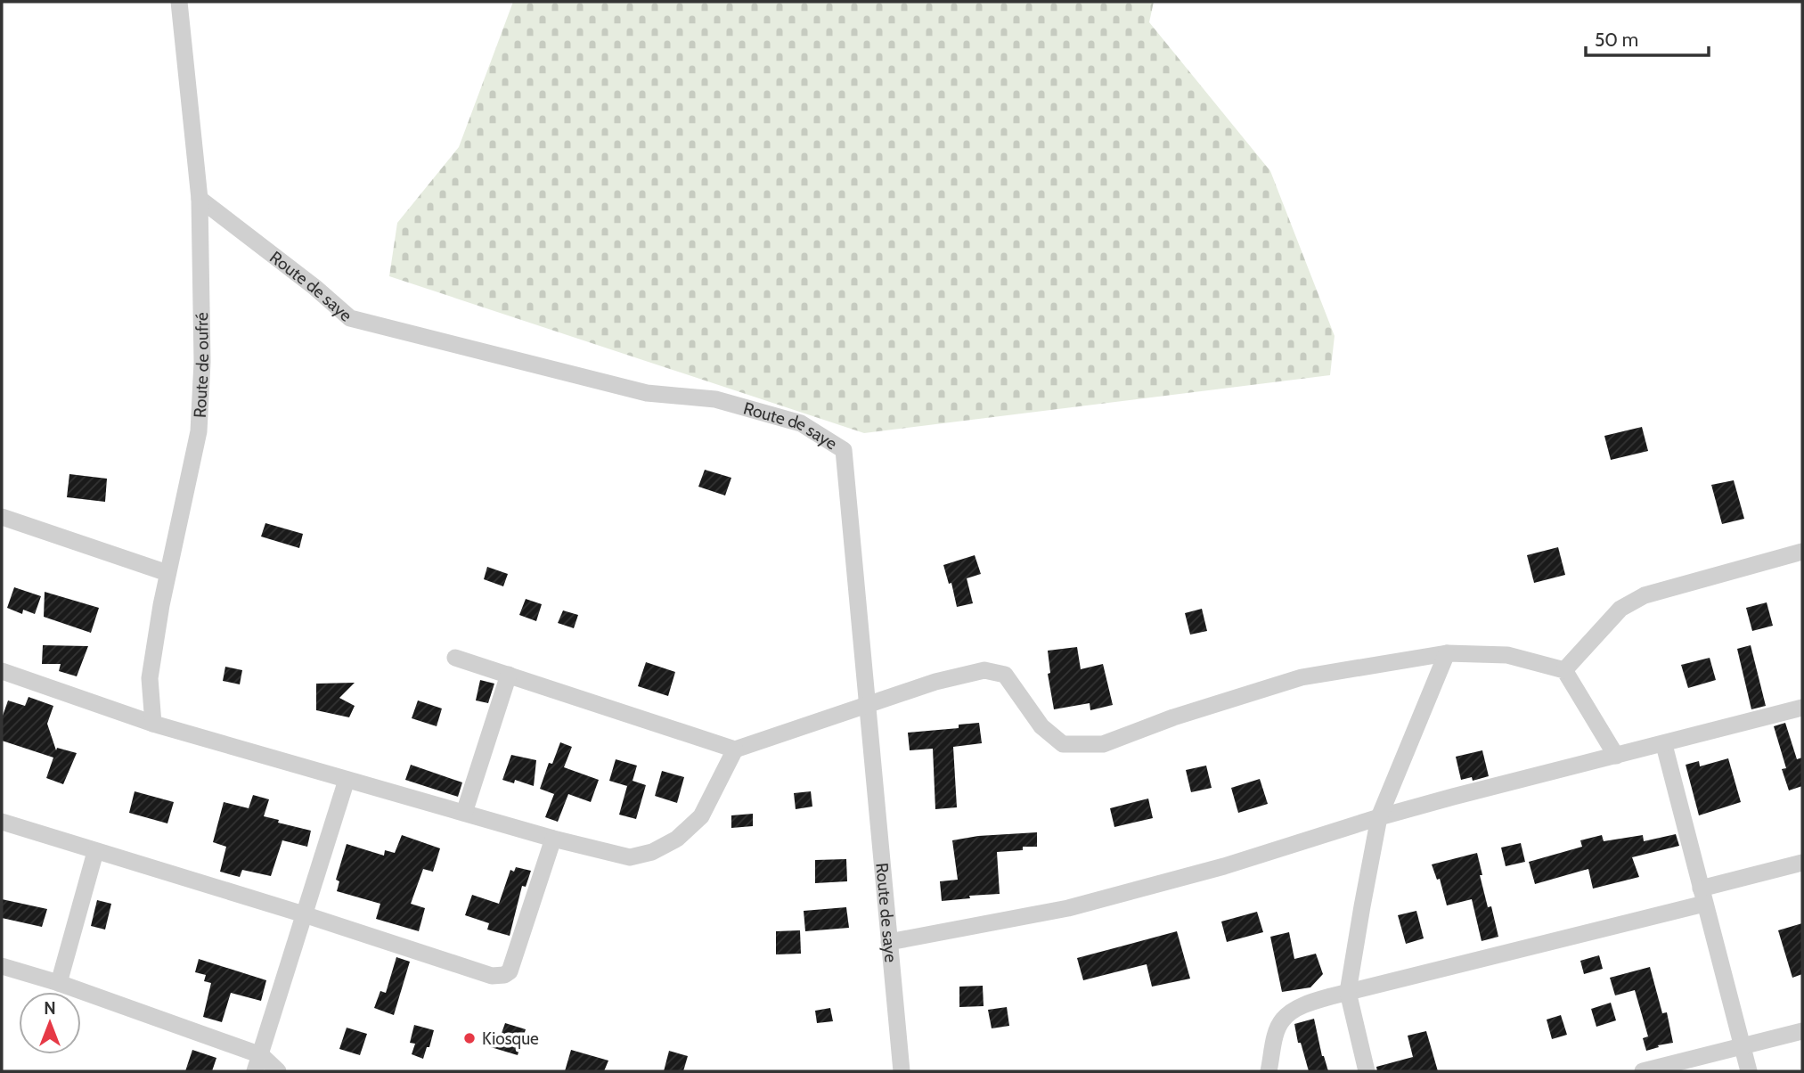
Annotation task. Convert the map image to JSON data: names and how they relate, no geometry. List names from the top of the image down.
{
  "streets": {
    "street": ["Route de saye", "Route de oufré"]
  },
  "crossings": [
    ["Route de saye", "Route de oufré"]
  ],
  "places": ["Kiosque"],
  "scale_bar": "50 m",
  "north": "top"
}
